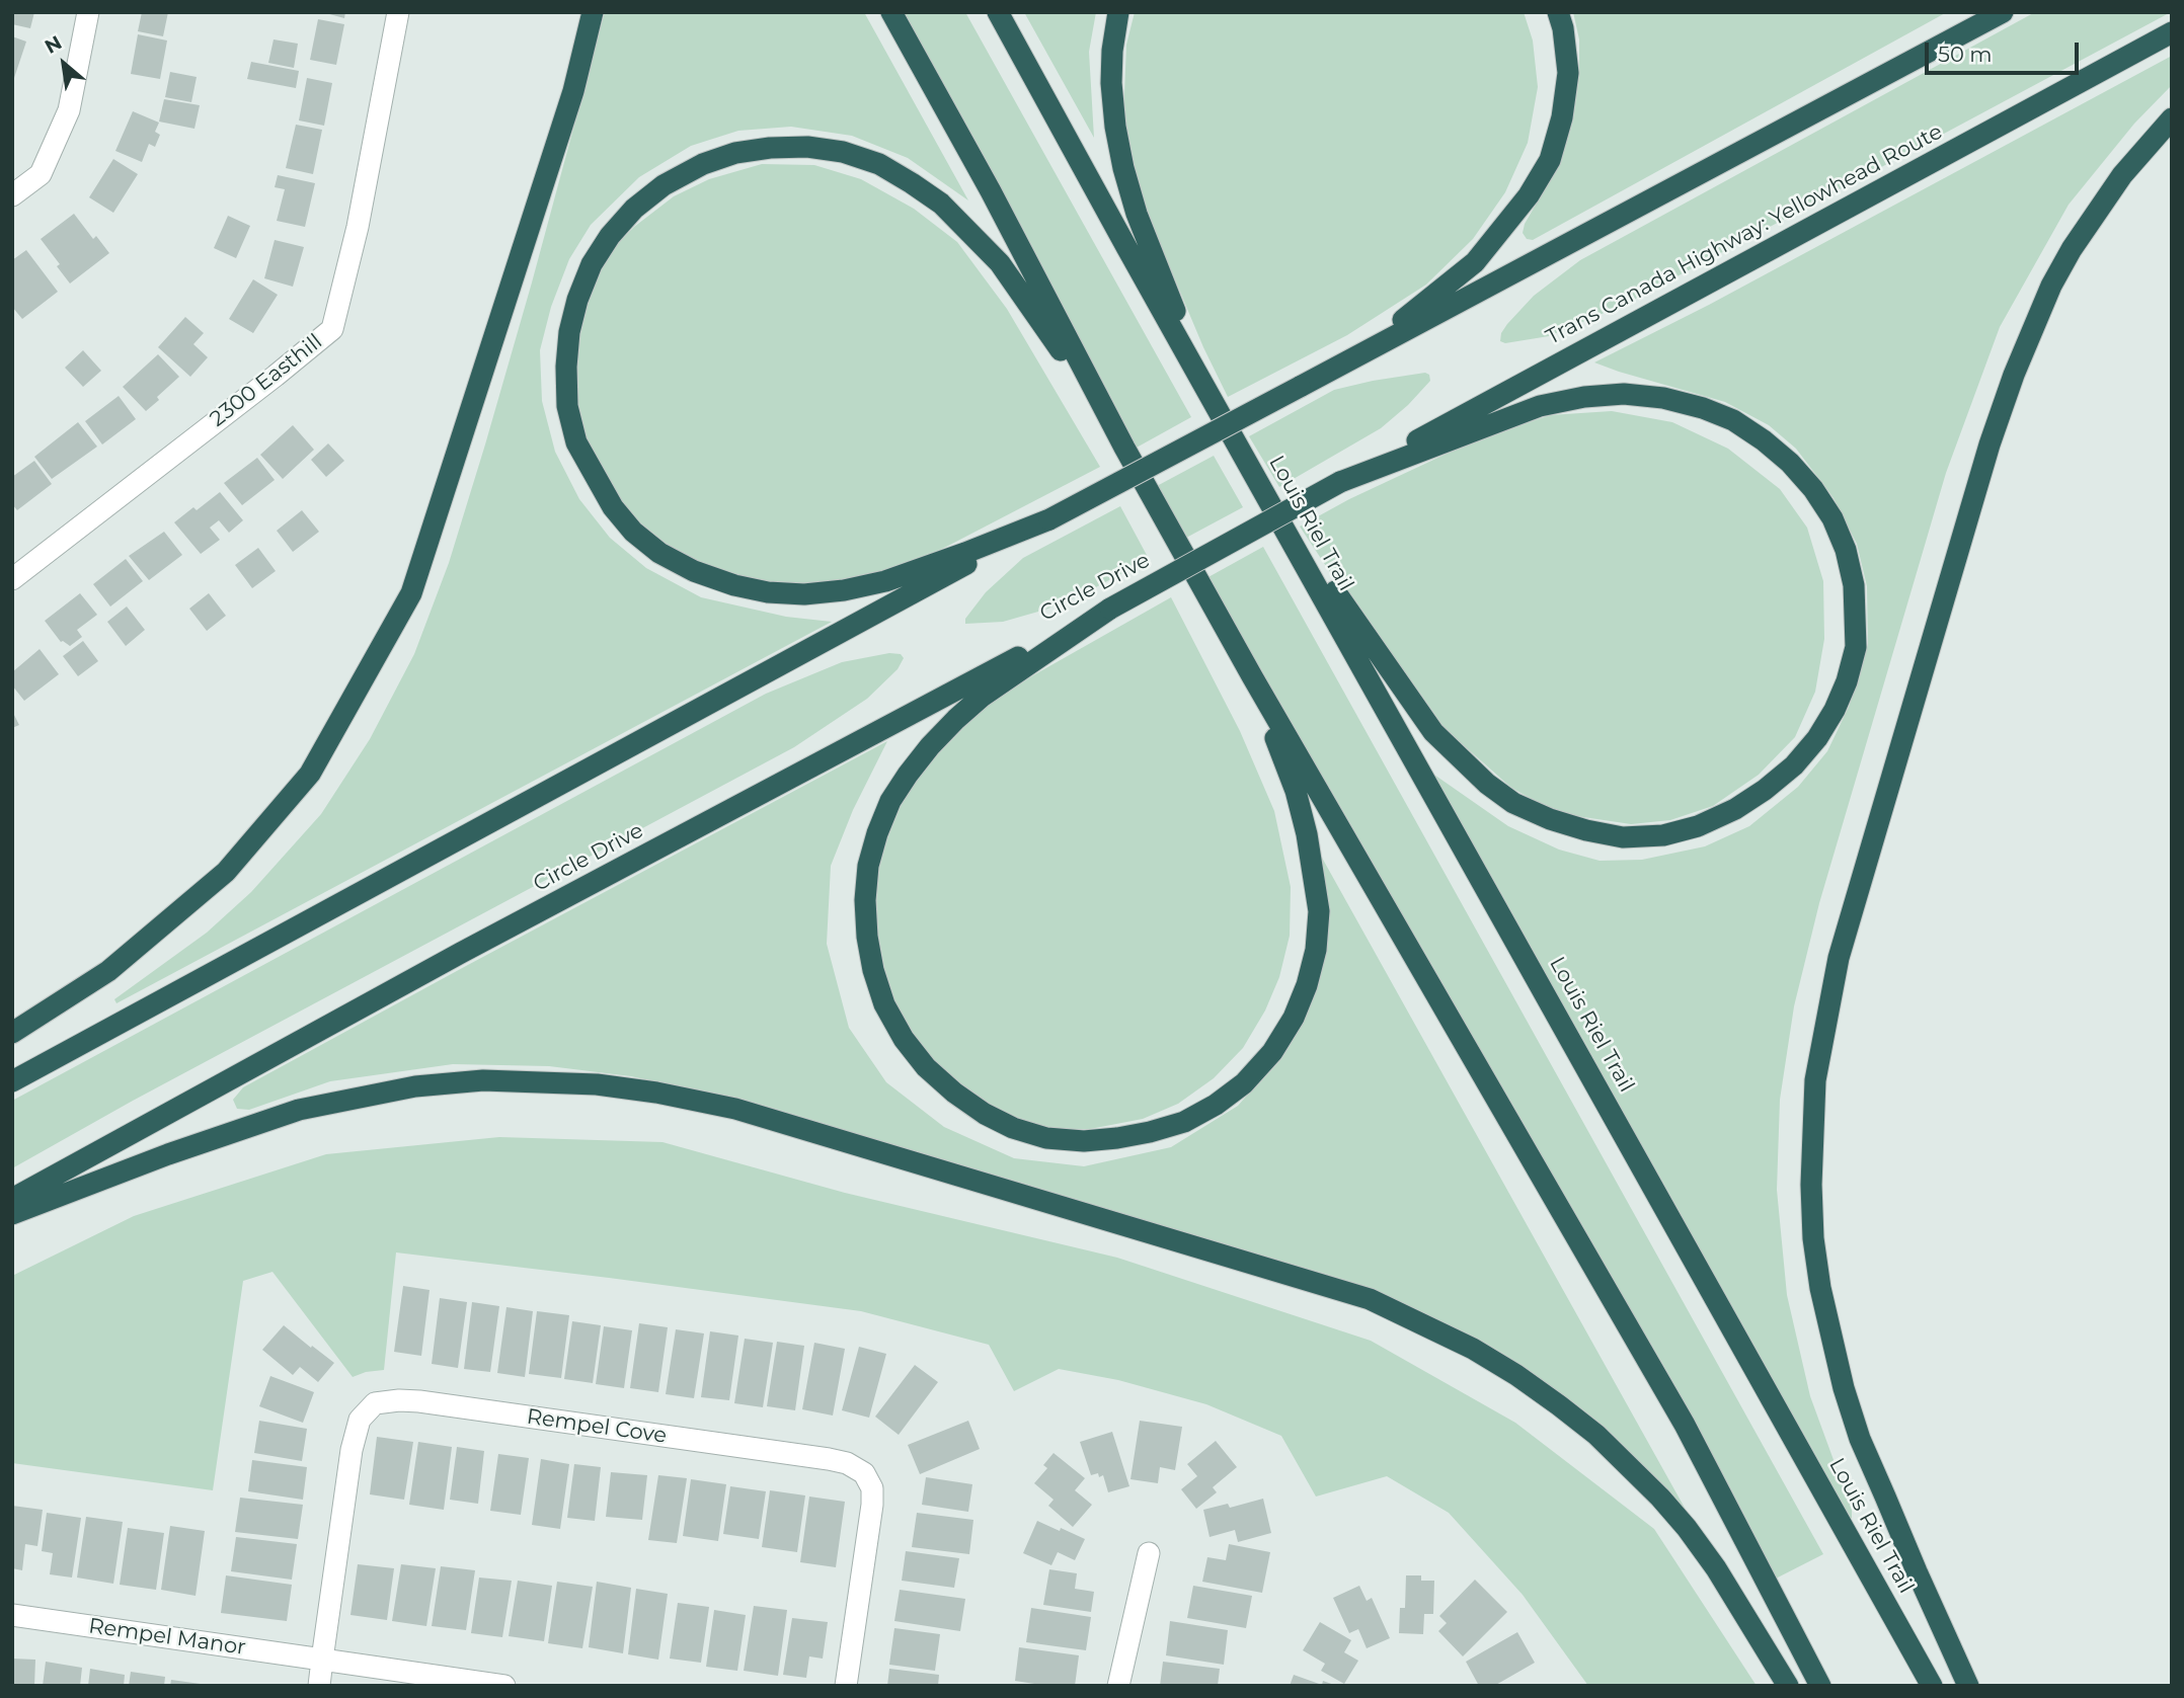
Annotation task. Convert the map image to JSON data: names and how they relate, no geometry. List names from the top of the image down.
{
  "streets": {
    "highway": ["Trans Canada Highway: Yellowhead Route", "Louis Riel Trail", "Circle Drive"],
    "street": ["2300 Easthill", "Rempel Cove", "Rempel Manor"]
  },
  "crossings": [
    ["Trans Canada Highway: Yellowhead Route", "Circle Drive"],
    ["Rempel Cove", "Rempel Manor"]
  ],
  "scale_bar": "50 m",
  "north": "top left"
}
